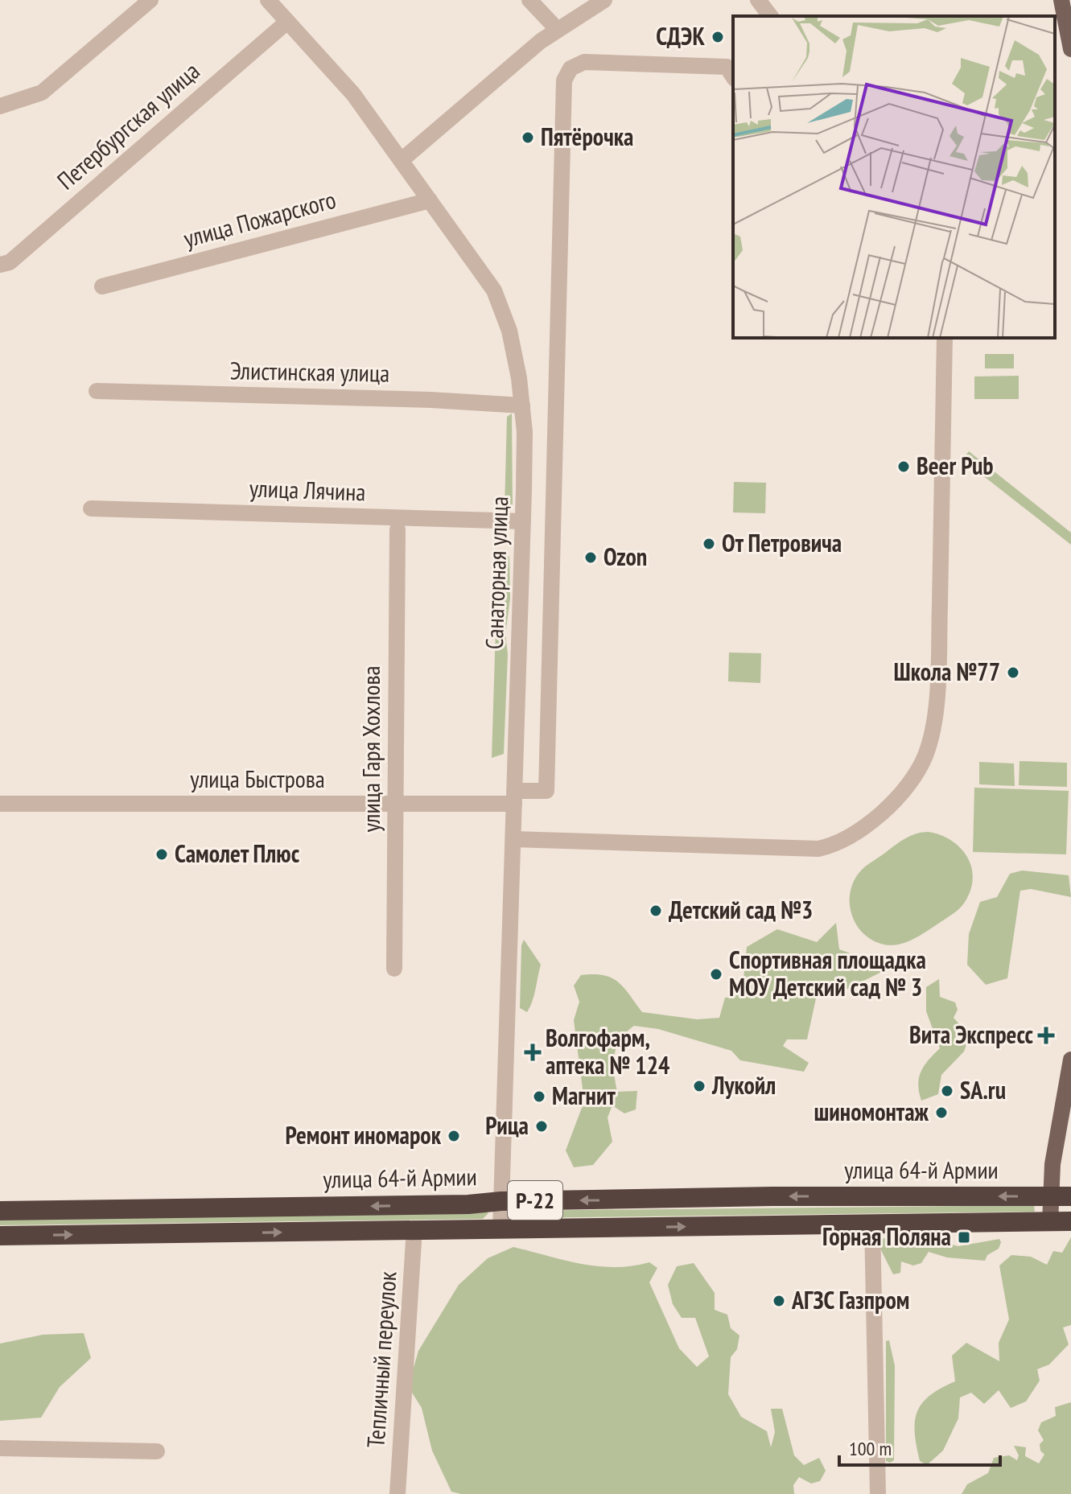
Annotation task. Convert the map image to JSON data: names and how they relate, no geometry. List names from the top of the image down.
{
  "streets": {
    "highway": ["улица 64-й Армии", "Р-22"],
    "street": [
      "Петербургская улица",
      "улица Пожарского",
      "Элистинская улица",
      "улица Лячина",
      "Санаторная улица",
      "улица Гаря Хохлова",
      "улица Быстрова",
      "Тепличный переулок"
    ]
  },
  "crossings": [
    ["Петербургская улица", "Санаторная улица"],
    ["улица Пожарского", "Санаторная улица"],
    ["Элистинская улица", "Санаторная улица"],
    ["улица Лячина", "Санаторная улица"],
    ["Санаторная улица", "улица Быстрова"],
    ["Санаторная улица", "улица 64-й Армии"],
    ["улица Гаря Хохлова", "улица Быстрова"],
    ["улица 64-й Армии", "Тепличный переулок"]
  ],
  "places": {
    "other": [
      "СДЭК",
      "Пятёрочка",
      "Beer Pub",
      "От Петровича",
      "Ozon",
      "Школа №77",
      "Самолет Плюс",
      "Детский сад №3",
      "Спортивная площадка МОУ Детский сад № 3",
      "Лукойл",
      "SA.ru",
      "Магнит",
      "шиномонтаж",
      "Рица",
      "Ремонт иномарок",
      "АГЗС Газпром"
    ],
    "health": ["Вита Экспресс", "Волгофарм, аптека № 124"],
    "transit": ["Горная Поляна"]
  },
  "scale_bar": "100 m"
}
